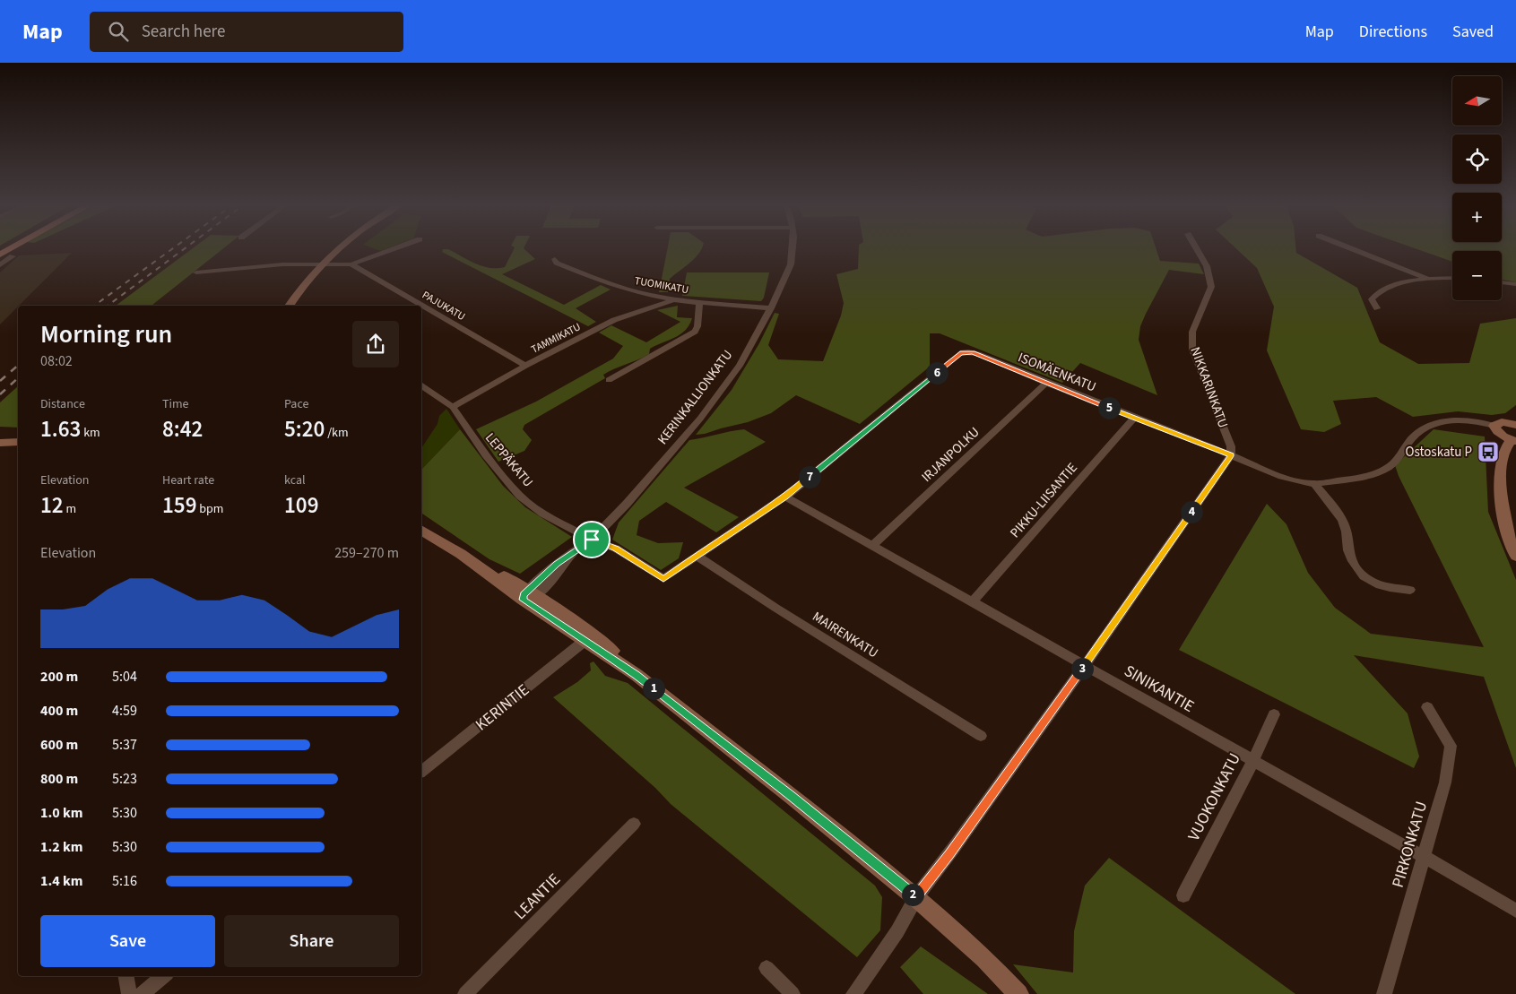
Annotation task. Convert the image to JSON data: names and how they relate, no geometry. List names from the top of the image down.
{
  "streets": {
    "street": [
      "TUOMIKATU",
      "PAJUKATU",
      "TAMMIKATU",
      "ISOMÄENKATU",
      "NIKKARINKATU",
      "KERINKALLIONKATU",
      "IRJANPOLKU",
      "LEPPÄKATU",
      "PIKKU-LIISANTIE",
      "MAIRENKATU",
      "SINIKANTIE",
      "KERINTIE",
      "VUOKONKATU",
      "PIRKONKATU",
      "LEANTIE"
    ]
  },
  "crossings": [
    ["TUOMIKATU", "TAMMIKATU"],
    ["TUOMIKATU", "KERINKALLIONKATU"],
    ["PAJUKATU", "TAMMIKATU"],
    ["TAMMIKATU", "LEPPÄKATU"],
    ["ISOMÄENKATU", "NIKKARINKATU"],
    ["ISOMÄENKATU", "IRJANPOLKU"],
    ["ISOMÄENKATU", "PIKKU-LIISANTIE"],
    ["ISOMÄENKATU", "SINIKANTIE"],
    ["KERINKALLIONKATU", "LEPPÄKATU"],
    ["IRJANPOLKU", "SINIKANTIE"],
    ["PIKKU-LIISANTIE", "SINIKANTIE"],
    ["SINIKANTIE", "VUOKONKATU"],
    ["SINIKANTIE", "PIRKONKATU"]
  ],
  "places": {
    "bus stop": ["Ostoskatu P"]
  },
  "north": "left",
  "page": {
    "header": "Map",
    "search": "Search here",
    "nav": ["Map", "Directions", "Saved"],
    "map_buttons": ["+", "−"],
    "heading": ["Morning run", "08:02"],
    "pins": [
      "6",
      "5",
      "7",
      "4",
      "3",
      "1",
      "2"
    ],
    "stats": [
      ["Distance", "1.63 km"],
      ["Time", "8:42"],
      ["Pace", "5:20 /km"],
      ["Elevation", "12 m"],
      ["Heart rate", "159 bpm"],
      ["kcal", "109"]
    ],
    "chart": ["Elevation", "259–270 m"],
    "list": [
      {
        "name": "200 m",
        "note": "5:04"
      },
      {
        "name": "400 m",
        "note": "4:59"
      },
      {
        "name": "600 m",
        "note": "5:37"
      },
      {
        "name": "800 m",
        "note": "5:23"
      },
      {
        "name": "1.0 km",
        "note": "5:30"
      },
      {
        "name": "1.2 km",
        "note": "5:30"
      },
      {
        "name": "1.4 km",
        "note": "5:16"
      }
    ],
    "buttons": ["Save", "Share"]
  }
}
